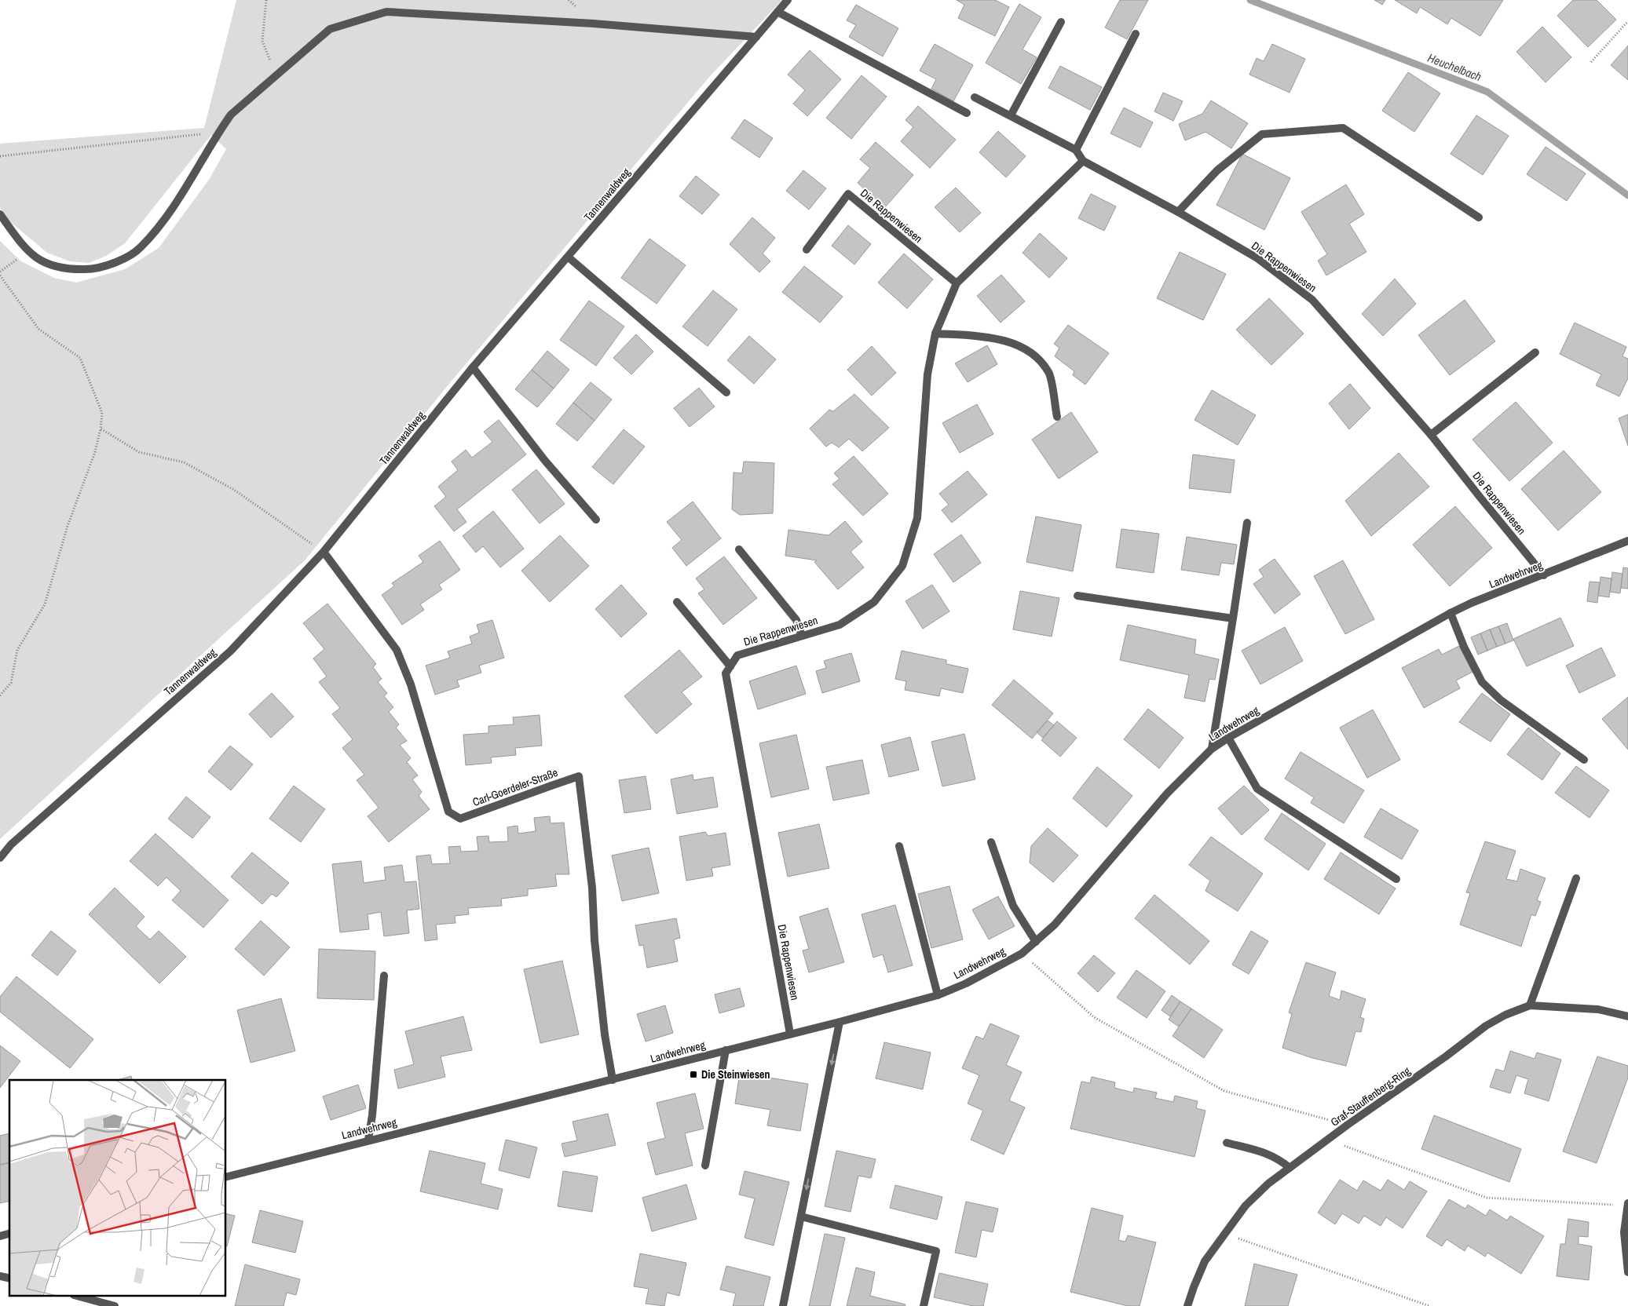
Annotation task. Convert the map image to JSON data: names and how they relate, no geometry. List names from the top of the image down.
{
  "streets": {
    "street": [
      "Tannenwaldweg",
      "Die Rappenwiesen",
      "Landwehrweg",
      "Carl-Goerdeler-Straße",
      "Graf-Stauffenberg-Ring"
    ]
  },
  "crossings": [
    ["Tannenwaldweg", "Carl-Goerdeler-Straße"],
    ["Die Rappenwiesen", "Landwehrweg"],
    ["Landwehrweg", "Carl-Goerdeler-Straße"]
  ],
  "water": ["Heuchelbach"],
  "places": {
    "transit": ["Die Steinwiesen"]
  }
}
